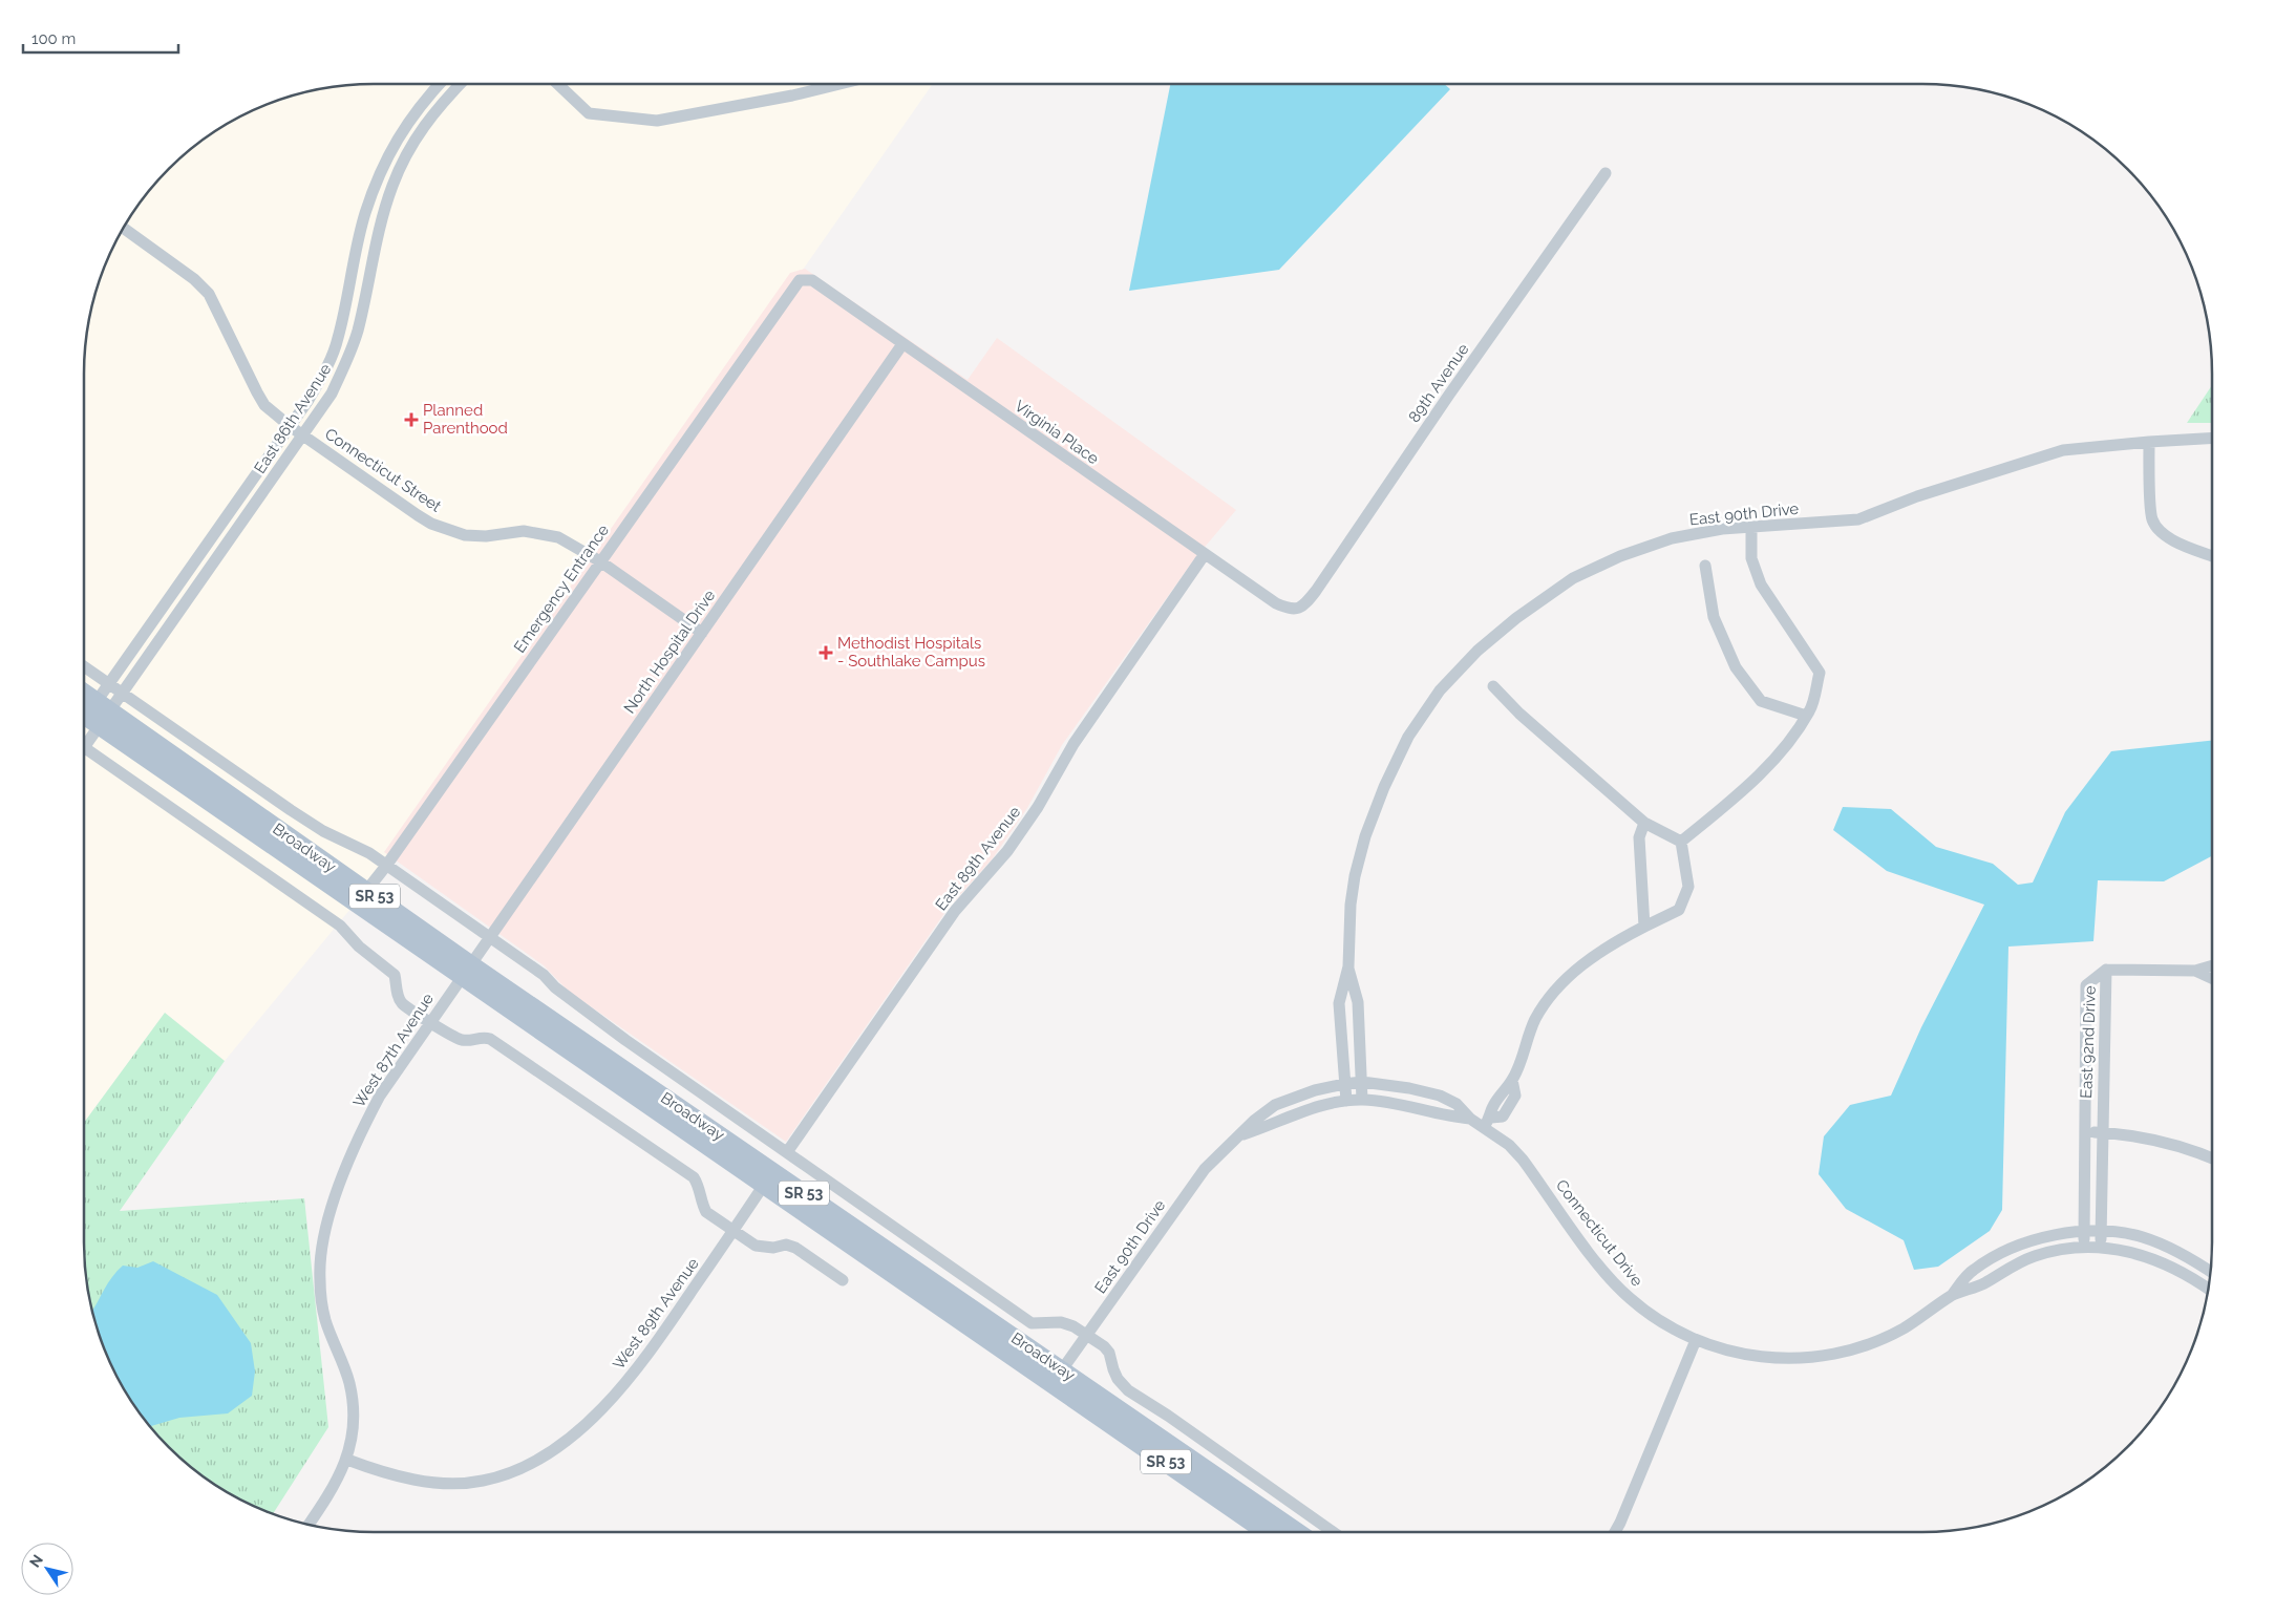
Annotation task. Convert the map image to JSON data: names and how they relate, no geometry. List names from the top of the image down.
{
  "streets": {
    "main road": ["Broadway", "SR 53"],
    "street": [
      "89th Avenue",
      "East 86th Avenue",
      "Virginia Place",
      "Connecticut Street",
      "East 90th Drive",
      "Emergency Entrance",
      "North Hospital Drive",
      "East 89th Avenue",
      "East 92nd Drive",
      "West 87th Avenue",
      "Connecticut Drive",
      "West 89th Avenue"
    ]
  },
  "crossings": [
    ["89th Avenue", "Virginia Place"],
    ["East 86th Avenue", "Connecticut Street"],
    ["East 86th Avenue", "Broadway"],
    ["Virginia Place", "Emergency Entrance"],
    ["Virginia Place", "North Hospital Drive"],
    ["Virginia Place", "East 89th Avenue"],
    ["Connecticut Street", "Emergency Entrance"],
    ["Connecticut Street", "North Hospital Drive"],
    ["East 90th Drive", "Broadway"],
    ["East 90th Drive", "Connecticut Drive"],
    ["Emergency Entrance", "Broadway"],
    ["North Hospital Drive", "Broadway"],
    ["North Hospital Drive", "West 87th Avenue"],
    ["Broadway", "West 87th Avenue"],
    ["Broadway", "West 89th Avenue"],
    ["East 92nd Drive", "Connecticut Drive"],
    ["West 87th Avenue", "West 89th Avenue"]
  ],
  "places": {
    "health": ["Planned Parenthood", "Methodist Hospitals - Southlake Campus"]
  },
  "scale_bar": "100 m",
  "north": "top left"
}
